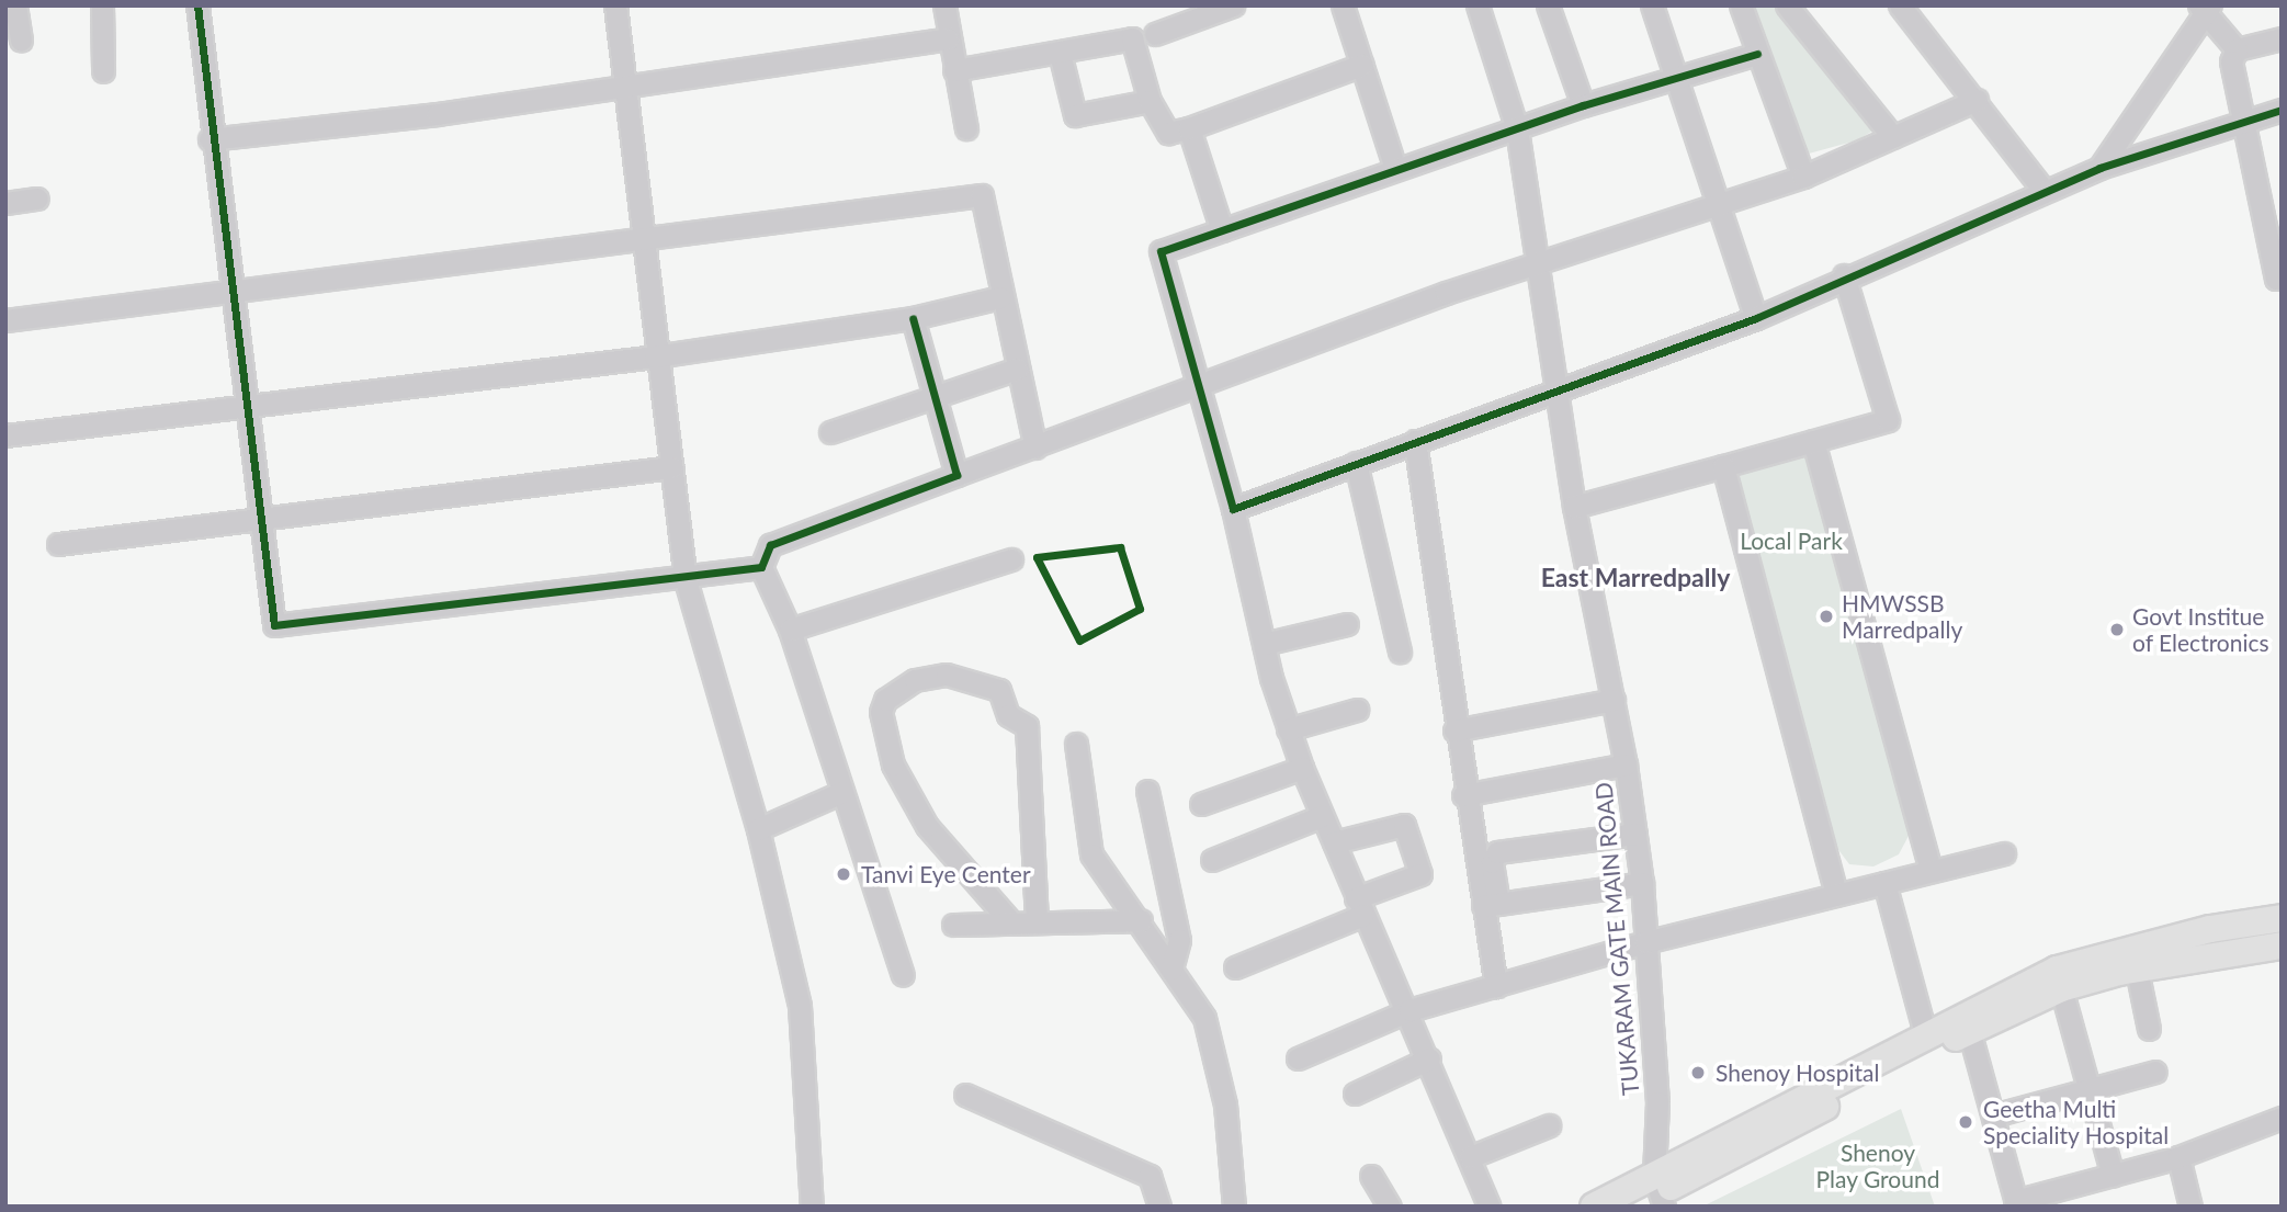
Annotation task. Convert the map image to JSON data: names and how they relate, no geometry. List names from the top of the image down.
{
  "streets": {
    "street": ["TUKARAM GATE MAIN ROAD"]
  },
  "districts": ["East Marredpally"],
  "parks": ["Local Park", "Shenoy Play Ground"],
  "places": [
    "HMWSSB Marredpally",
    "Govt Institue of Electronics",
    "Tanvi Eye Center",
    "Shenoy Hospital",
    "Geetha Multi Speciality Hospital"
  ]
}
